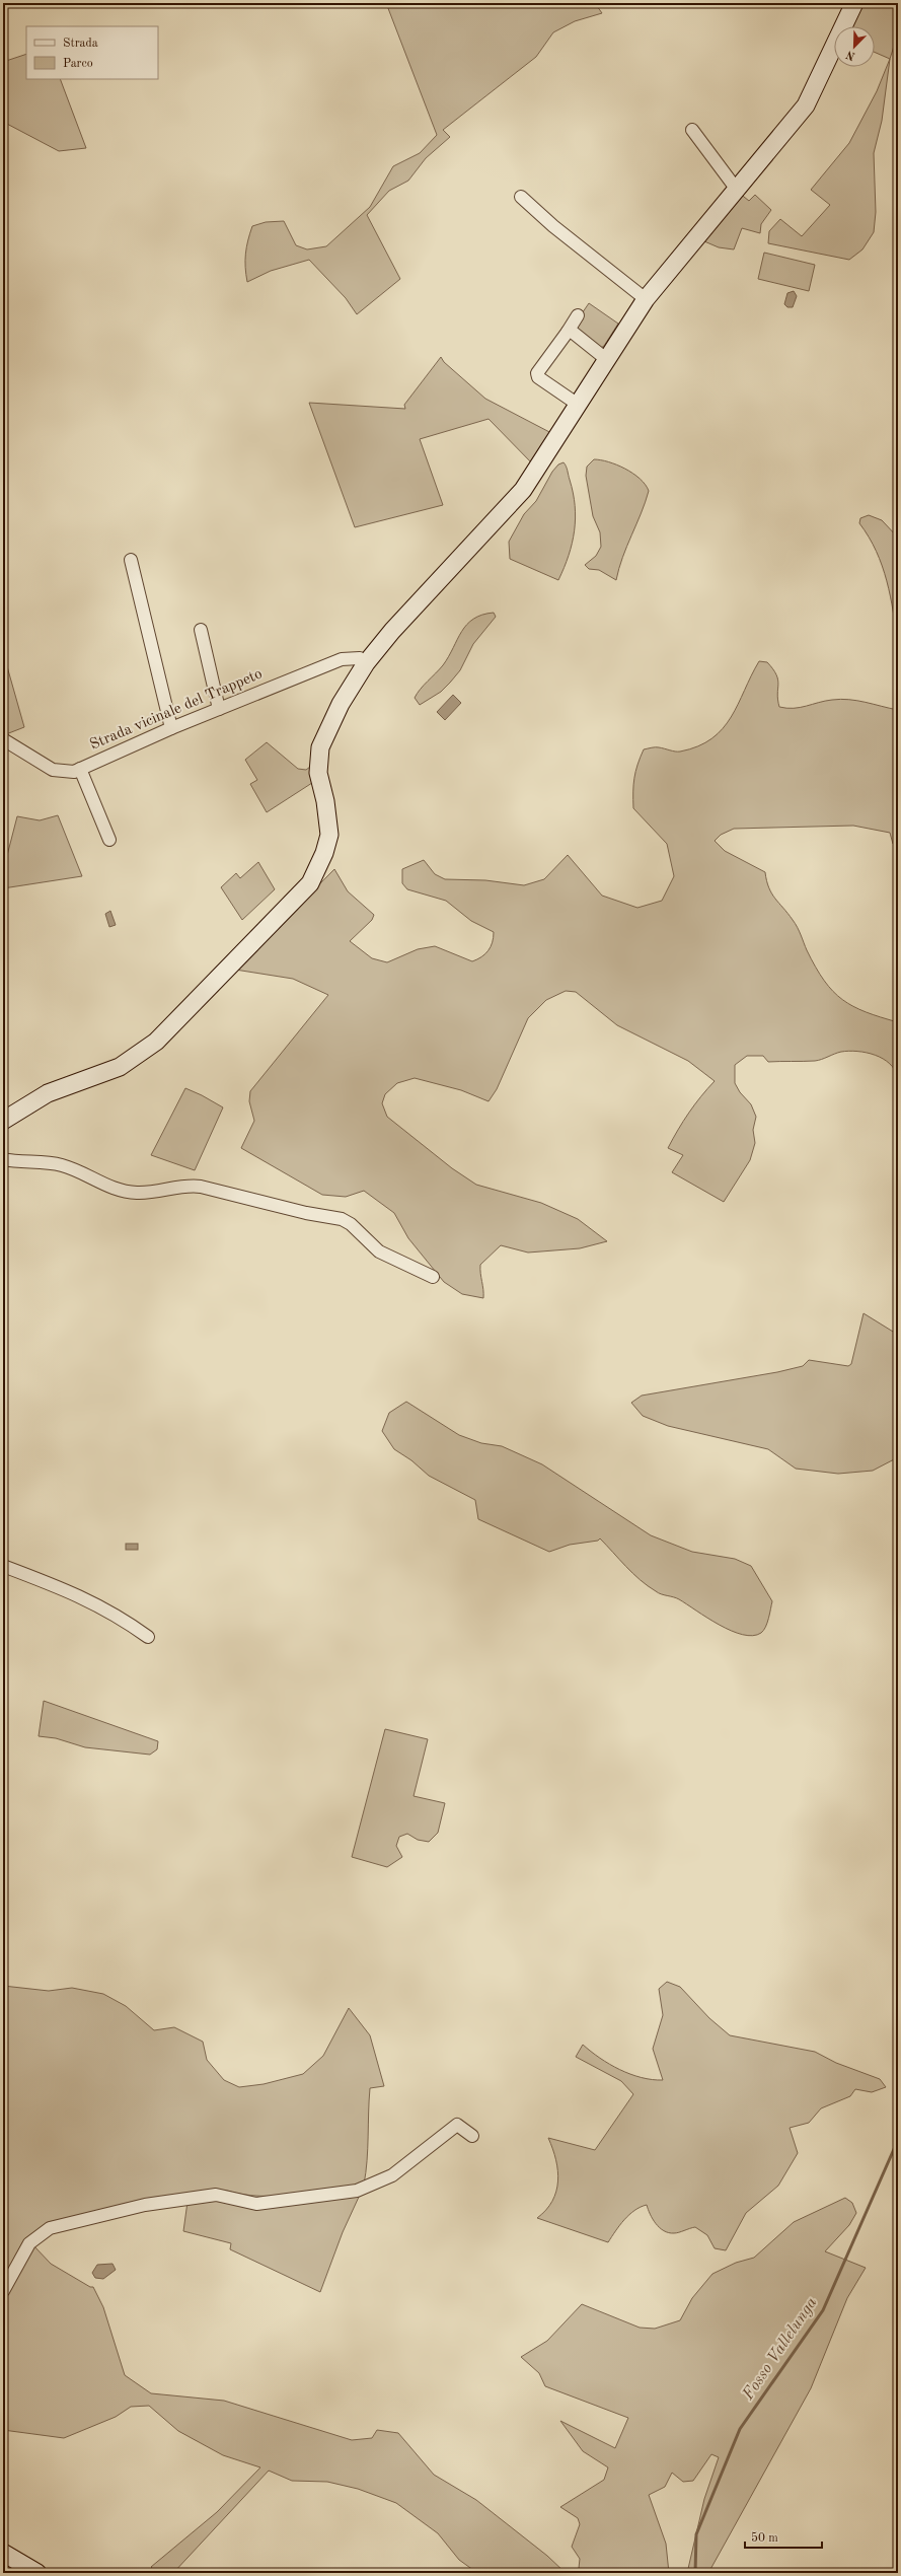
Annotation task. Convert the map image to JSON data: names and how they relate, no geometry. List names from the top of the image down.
{
  "streets": {
    "street": ["Strada vicinale del Trappeto"]
  },
  "water": ["Fosso Vallelunga"],
  "legend": ["Strada", "Parco"],
  "scale_bar": "50 m",
  "north": "bottom left"
}
